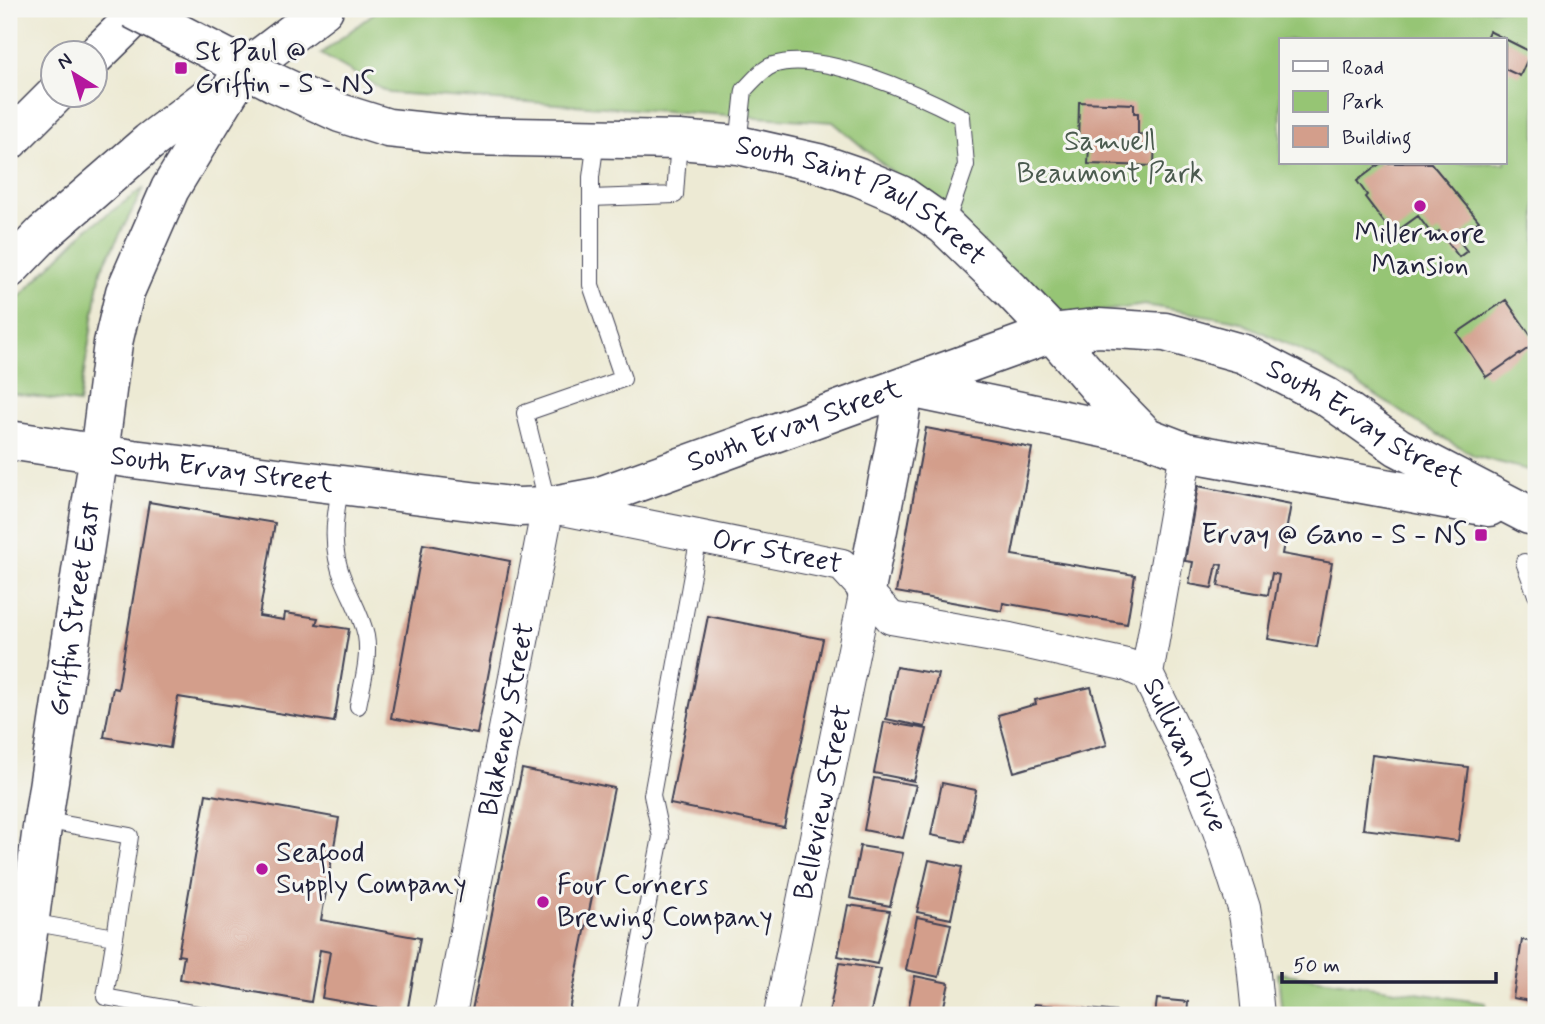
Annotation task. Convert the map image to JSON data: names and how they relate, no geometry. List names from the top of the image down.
{
  "streets": {
    "main road": ["South Saint Paul Street", "South Ervay Street", "Griffin Street East"],
    "street": [
      "Orr Street",
      "Blakeney Street",
      "Sullivan Drive",
      "Belleview Street"
    ]
  },
  "crossings": [
    ["South Saint Paul Street", "South Ervay Street"],
    ["South Saint Paul Street", "Griffin Street East"],
    ["South Saint Paul Street", "Sullivan Drive"],
    ["South Ervay Street", "Orr Street"],
    ["South Ervay Street", "Griffin Street East"],
    ["South Ervay Street", "Blakeney Street"],
    ["Orr Street", "Blakeney Street"],
    ["Orr Street", "Sullivan Drive"],
    ["Orr Street", "Belleview Street"]
  ],
  "parks": ["Samuell Beaumont Park"],
  "places": {
    "transit": ["St Paul @ Griffin - S - NS", "Ervay @ Gano - S - NS"],
    "other": ["Millermore Mansion", "Seafood Supply Company", "Four Corners Brewing Company"]
  },
  "legend": ["Road", "Park", "Building"],
  "scale_bar": "50 m",
  "north": "top left"
}
